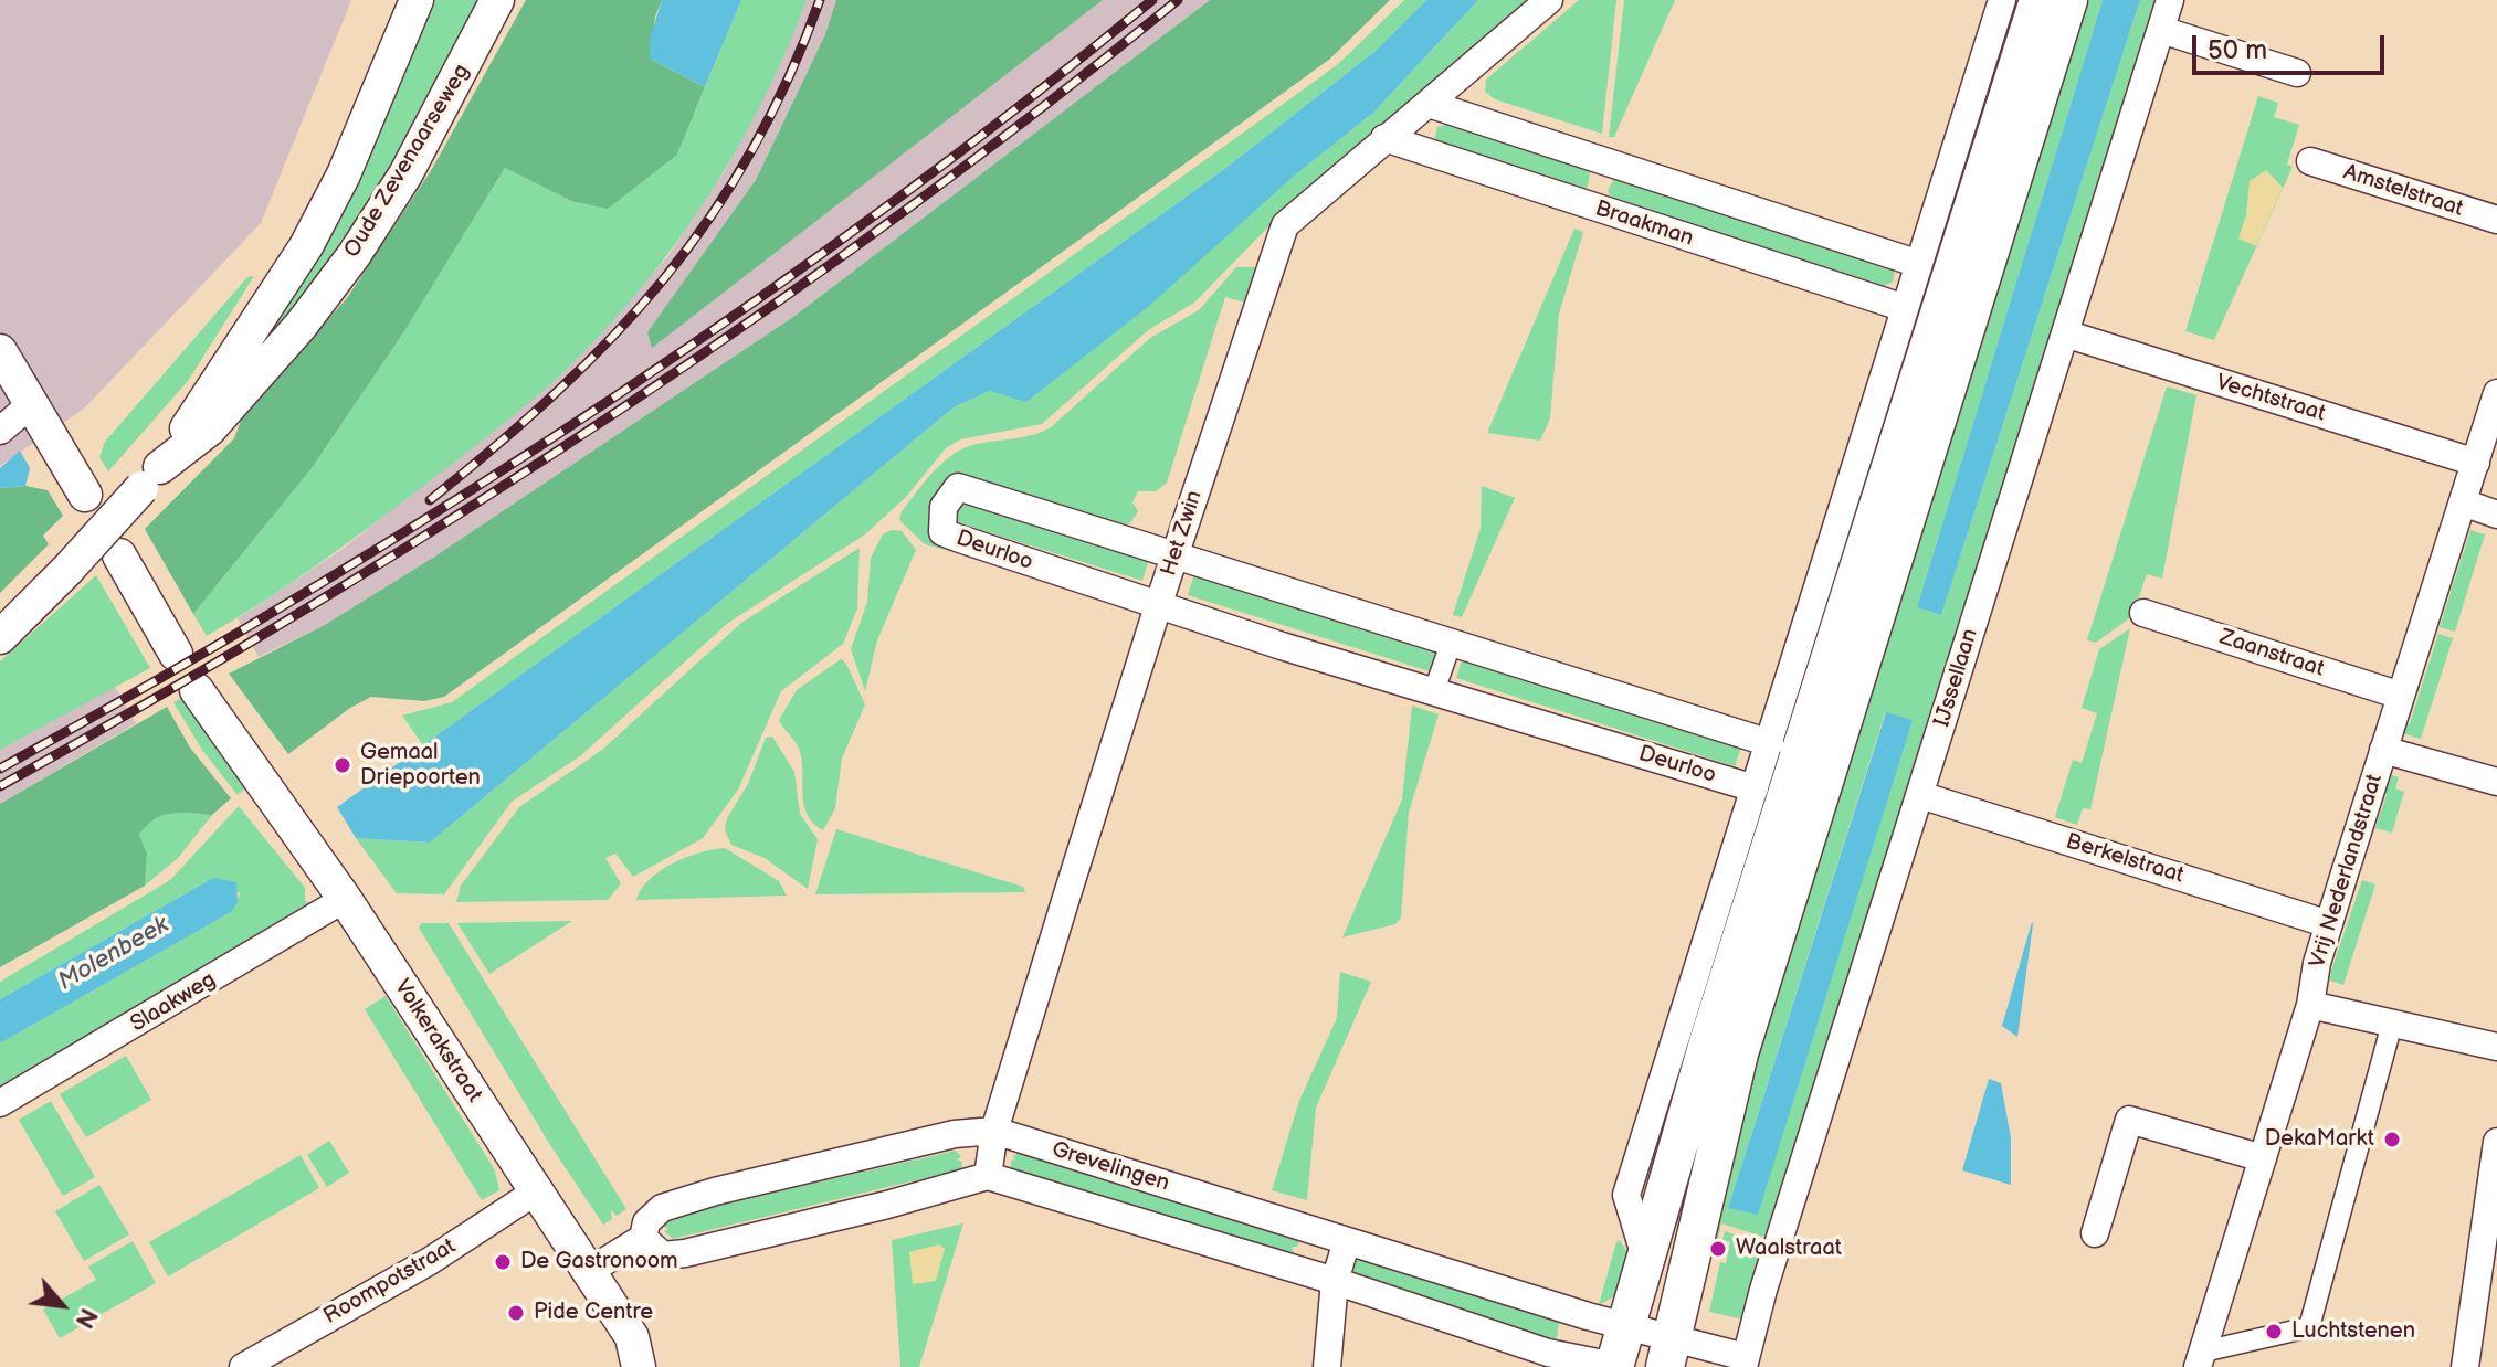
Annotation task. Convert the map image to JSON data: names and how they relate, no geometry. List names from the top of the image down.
{
  "streets": {
    "street": [
      "Oude Zevenaarseweg",
      "Amstelstraat",
      "Braakman",
      "Vechtstraat",
      "Het Zwin",
      "Deurloo",
      "Zaanstraat",
      "IJssellaan",
      "Berkelstraat",
      "Vrij Nederlandstraat",
      "Slaakweg",
      "Volkerakstraat",
      "Grevelingen",
      "Roompotstraat"
    ]
  },
  "crossings": [
    ["Braakman", "Het Zwin"],
    ["Vechtstraat", "IJssellaan"],
    ["Vechtstraat", "Vrij Nederlandstraat"],
    ["Het Zwin", "Deurloo"],
    ["Het Zwin", "Grevelingen"],
    ["Zaanstraat", "Vrij Nederlandstraat"],
    ["IJssellaan", "Berkelstraat"],
    ["IJssellaan", "Grevelingen"],
    ["Berkelstraat", "Vrij Nederlandstraat"],
    ["Slaakweg", "Volkerakstraat"],
    ["Volkerakstraat", "Grevelingen"],
    ["Volkerakstraat", "Roompotstraat"]
  ],
  "water": ["Molenbeek"],
  "places": [
    "Gemaal Driepoorten",
    "DekaMarkt",
    "Waalstraat",
    "De Gastronoom",
    "Pide Centre",
    "Luchtstenen"
  ],
  "scale_bar": "50 m",
  "north": "bottom right"
}
